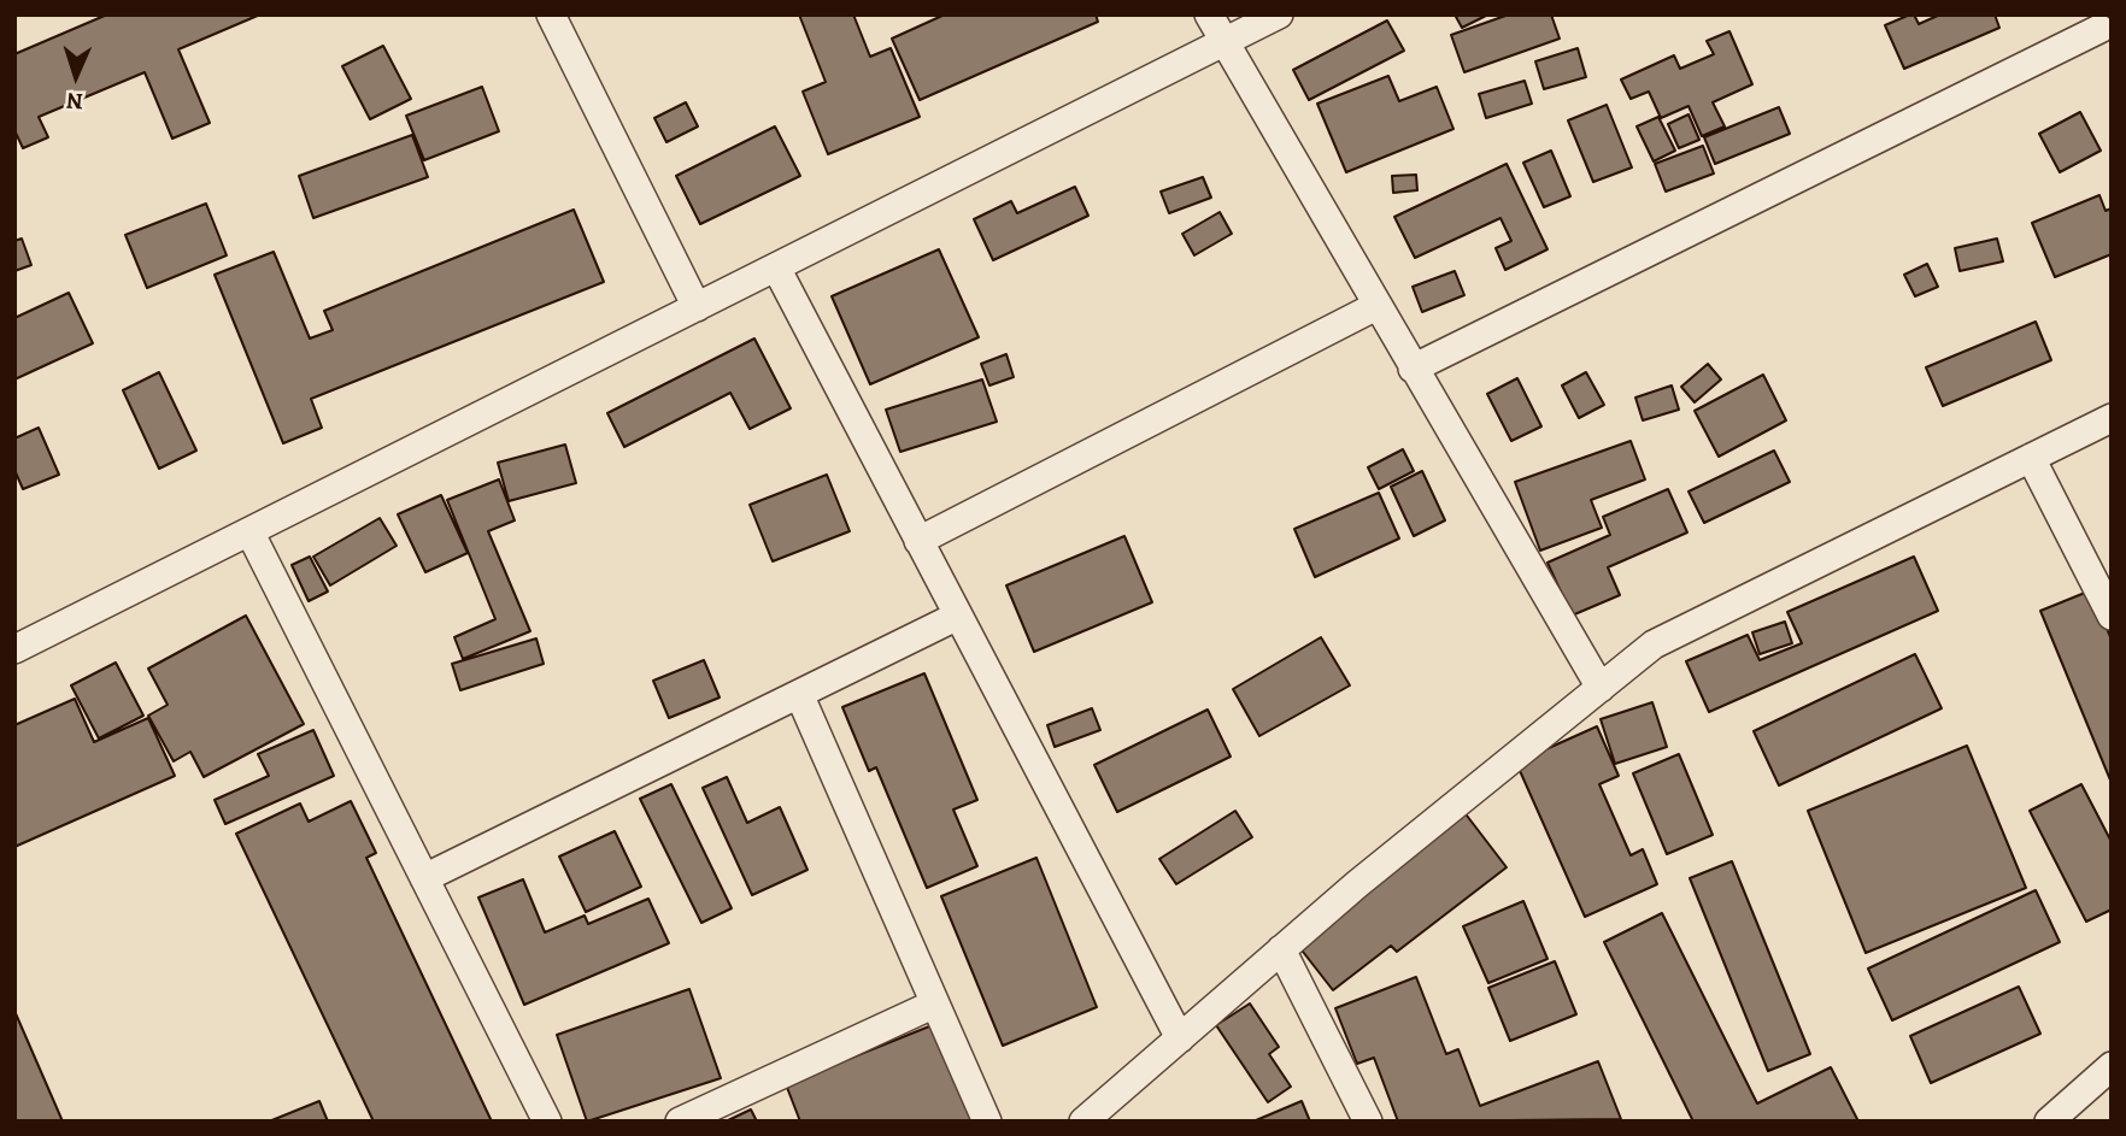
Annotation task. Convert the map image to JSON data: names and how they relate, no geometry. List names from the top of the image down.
{
  "north": "bottom"
}
